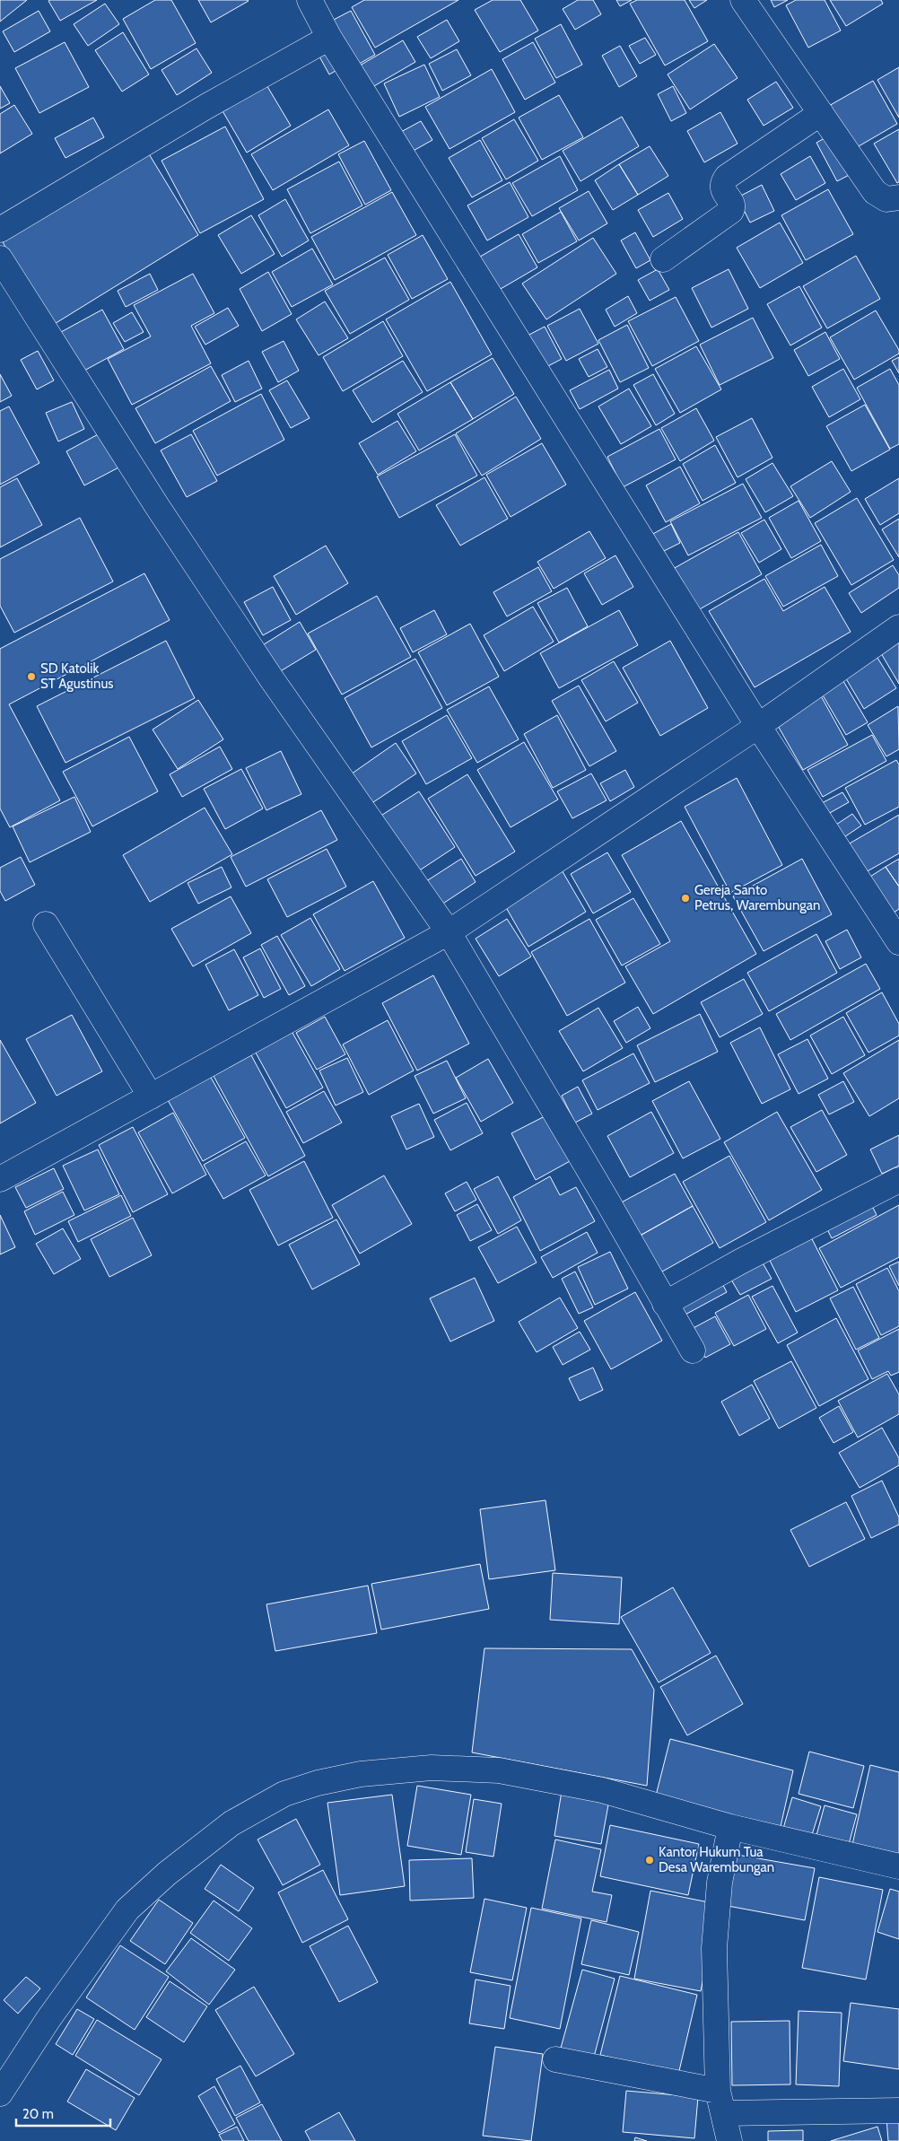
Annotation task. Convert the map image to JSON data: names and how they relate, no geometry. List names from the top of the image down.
{
  "places": ["SD Katolik ST Agustinus", "Gereja Santo Petrus, Warembungan", "Kantor Hukum Tua Desa Warembungan"],
  "scale_bar": "20 m"
}
